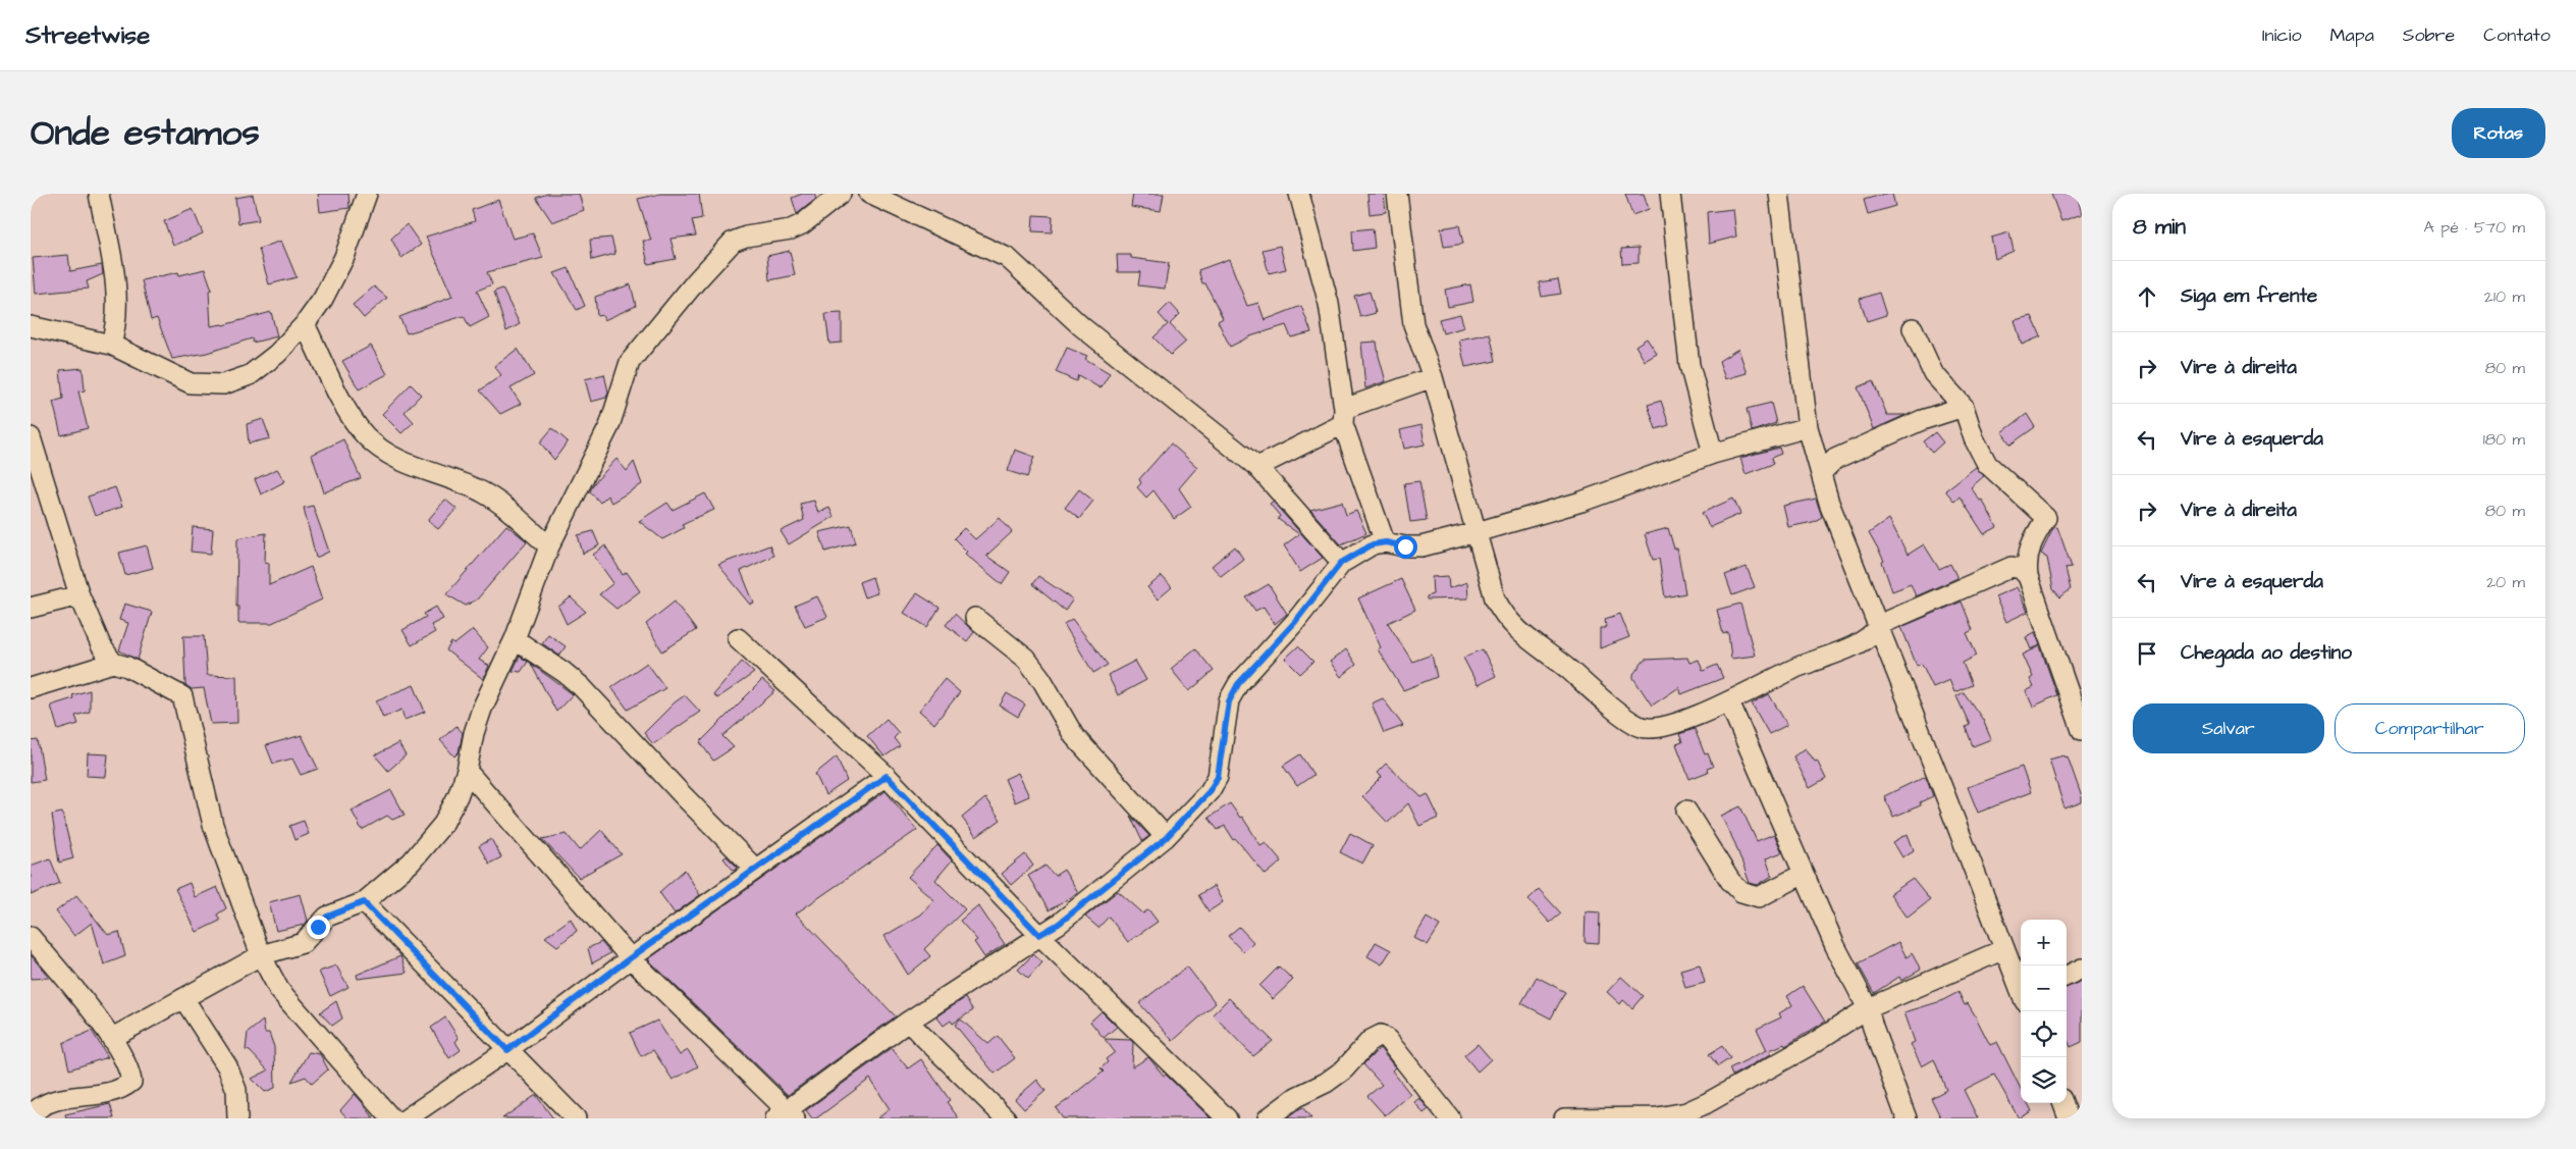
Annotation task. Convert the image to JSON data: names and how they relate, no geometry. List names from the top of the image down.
{
  "page": {
    "header": "Streetwise",
    "nav": [
      "Início",
      "Mapa",
      "Sobre",
      "Contato"
    ],
    "title": "Onde estamos",
    "buttons": [
      "Rotas",
      ["Salvar", "Compartilhar"]
    ],
    "heading": ["8 min", "A pé · 570 m"],
    "list": [
      ["Siga em frente", "210 m"],
      ["Vire à direita", "80 m"],
      ["Vire à esquerda", "180 m"],
      ["Vire à direita", "80 m"],
      ["Vire à esquerda", "20 m"],
      "Chegada ao destino"
    ],
    "map_buttons": ["+", "−"]
  }
}
